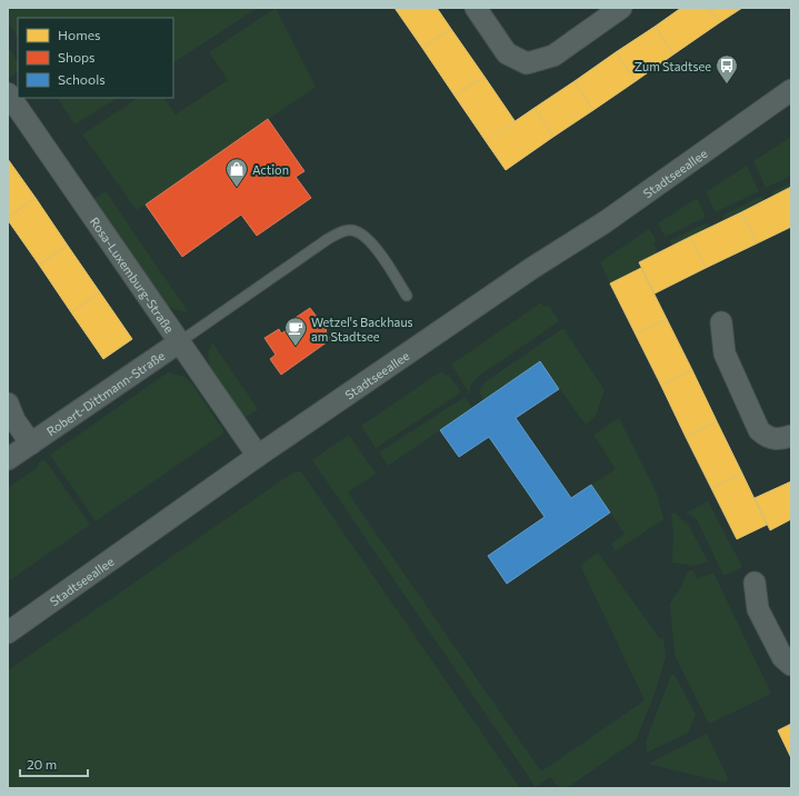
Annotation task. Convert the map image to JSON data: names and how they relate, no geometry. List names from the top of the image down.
{
  "streets": {
    "street": ["Stadtseeallee", "Rosa-Luxemburg-Straße", "Robert-Dittmann-Straße"]
  },
  "crossings": [
    ["Stadtseeallee", "Rosa-Luxemburg-Straße"],
    ["Rosa-Luxemburg-Straße", "Robert-Dittmann-Straße"]
  ],
  "places": {
    "bus stop": ["Zum Stadtsee"],
    "shop": ["Action"],
    "cafe": ["Wetzel's Backhaus am Stadtsee"]
  },
  "legend": ["Homes", "Shops", "Schools"],
  "scale_bar": "20 m"
}
